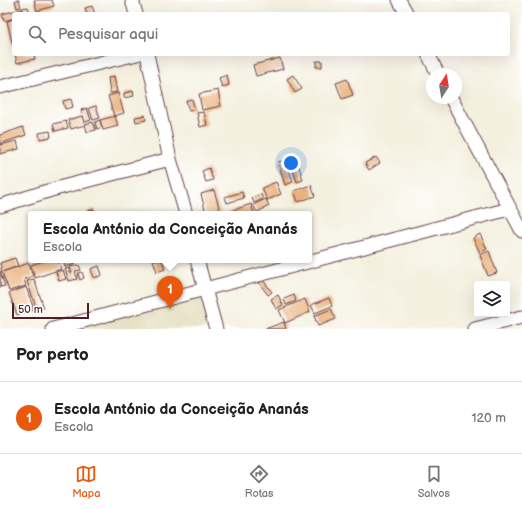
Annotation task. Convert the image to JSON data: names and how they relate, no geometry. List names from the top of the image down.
{
  "scale_bar": "50 m",
  "north": "top",
  "page": {
    "search": "Pesquisar aqui",
    "popup": ["Escola António da Conceição Ananás", "Escola"],
    "pins": "1",
    "scale": "50 m",
    "heading": "Por perto",
    "list": [
      {
        "mark": "1",
        "name": "Escola António da Conceição Ananás",
        "note": "Escola",
        "value": "120 m"
      }
    ],
    "nav": ["Mapa", "Rotas", "Salvos"]
  }
}
